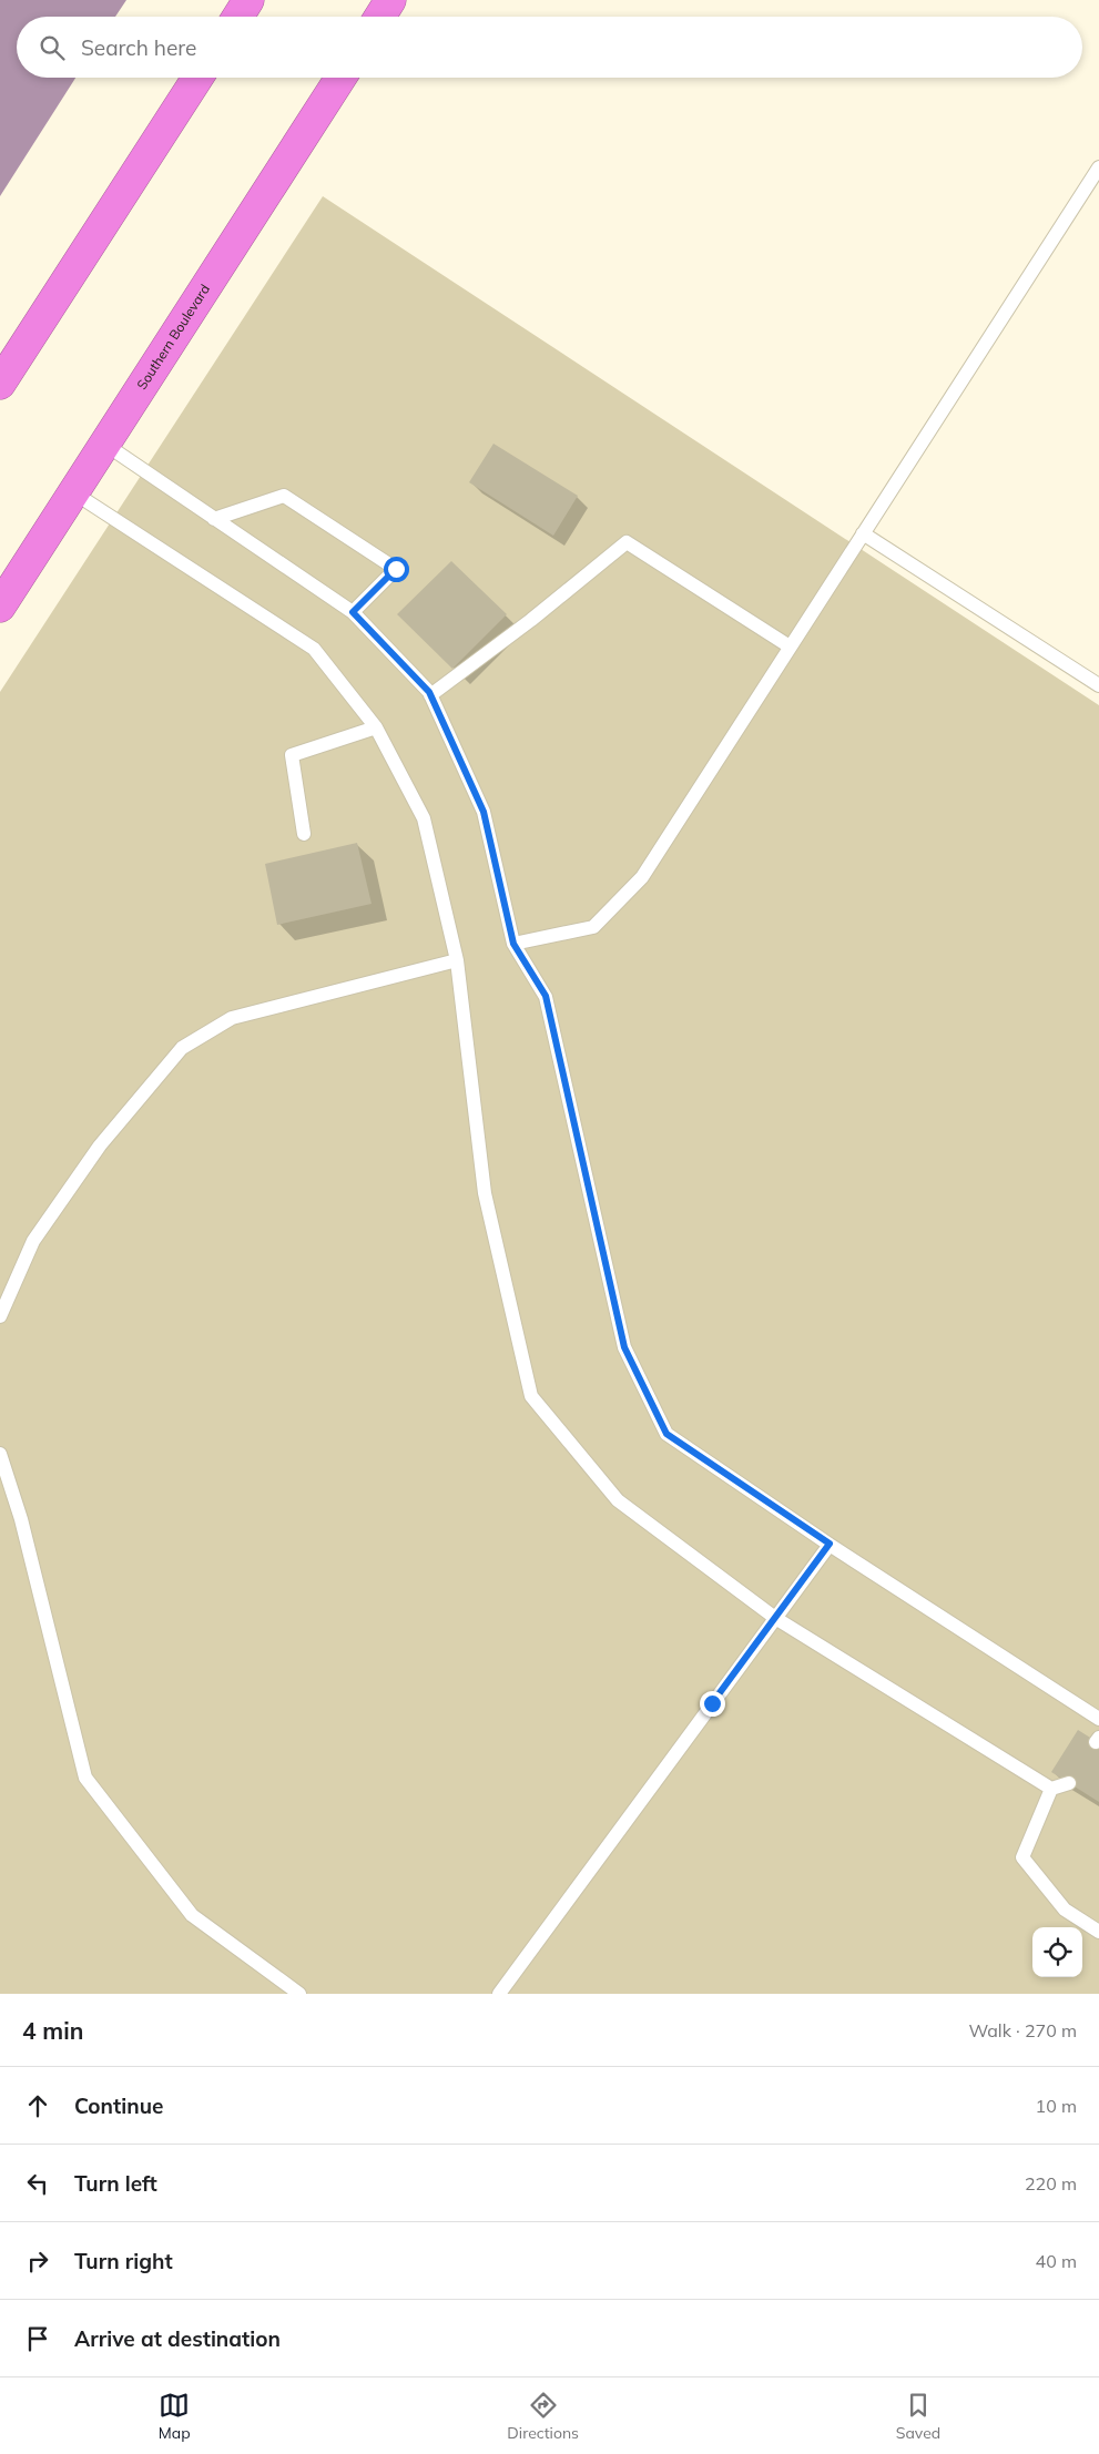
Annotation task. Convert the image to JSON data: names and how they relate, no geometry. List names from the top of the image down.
{
  "streets": {
    "highway": ["Southern Boulevard"]
  },
  "page": {
    "search": "Search here",
    "heading": ["4 min", "Walk · 270 m"],
    "list": [
      ["Continue", "10 m"],
      ["Turn left", "220 m"],
      ["Turn right", "40 m"],
      "Arrive at destination"
    ],
    "nav": ["Map", "Directions", "Saved"]
  }
}
